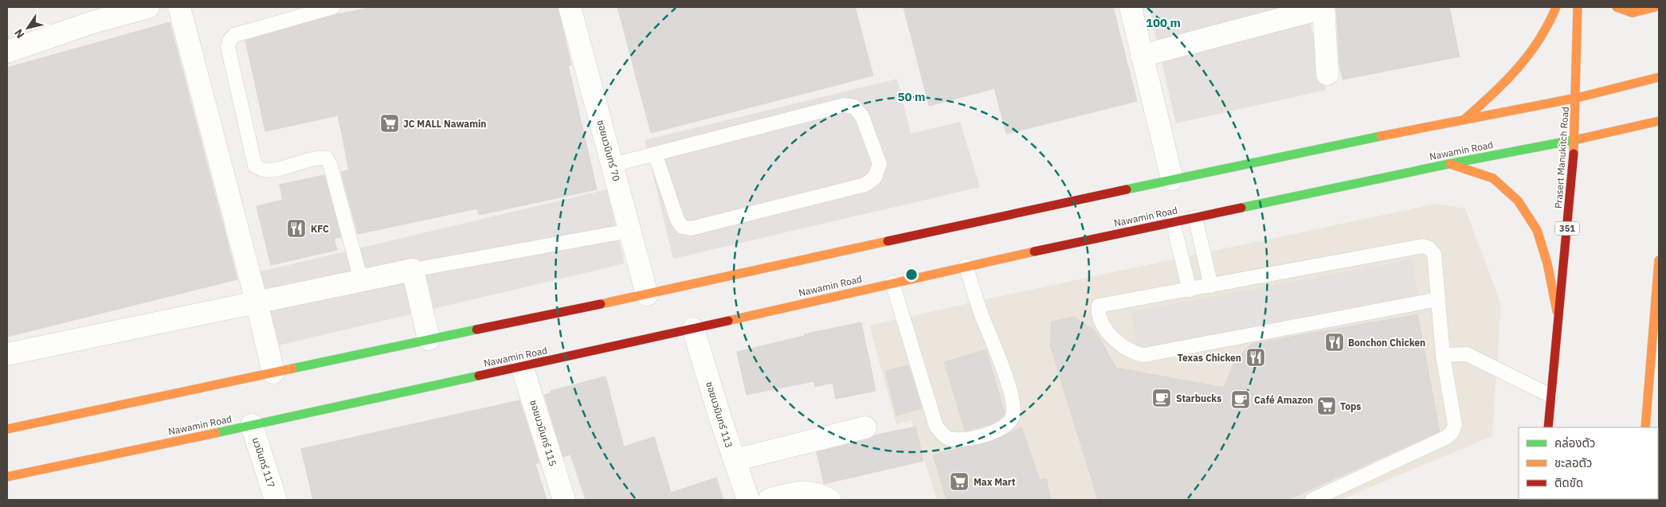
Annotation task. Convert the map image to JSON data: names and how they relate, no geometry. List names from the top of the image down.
{
  "streets": {
    "main road": ["Nawamin Road", "Prasert Manukitch Road", "351"],
    "street": [
      "ซอยนวมินทร์ 70",
      "ซอยนวมินทร์ 113",
      "ซอยนวมินทร์ 115",
      "นวมินทร์ 117"
    ]
  },
  "crossings": [
    ["Nawamin Road", "Prasert Manukitch Road"],
    ["Nawamin Road", "ซอยนวมินทร์ 113"],
    ["Nawamin Road", "ซอยนวมินทร์ 115"],
    ["Nawamin Road", "นวมินทร์ 117"]
  ],
  "places": {
    "supermarket": ["JC MALL Nawamin", "Tops", "Max Mart"],
    "restaurant": ["KFC", "Bonchon Chicken", "Texas Chicken"],
    "cafe": ["Starbucks", "Café Amazon"]
  },
  "legend": ["คล่องตัว", "ชะลอตัว", "ติดขัด"],
  "north": "bottom left",
  "rings": ["100 m", "50 m"]
}
